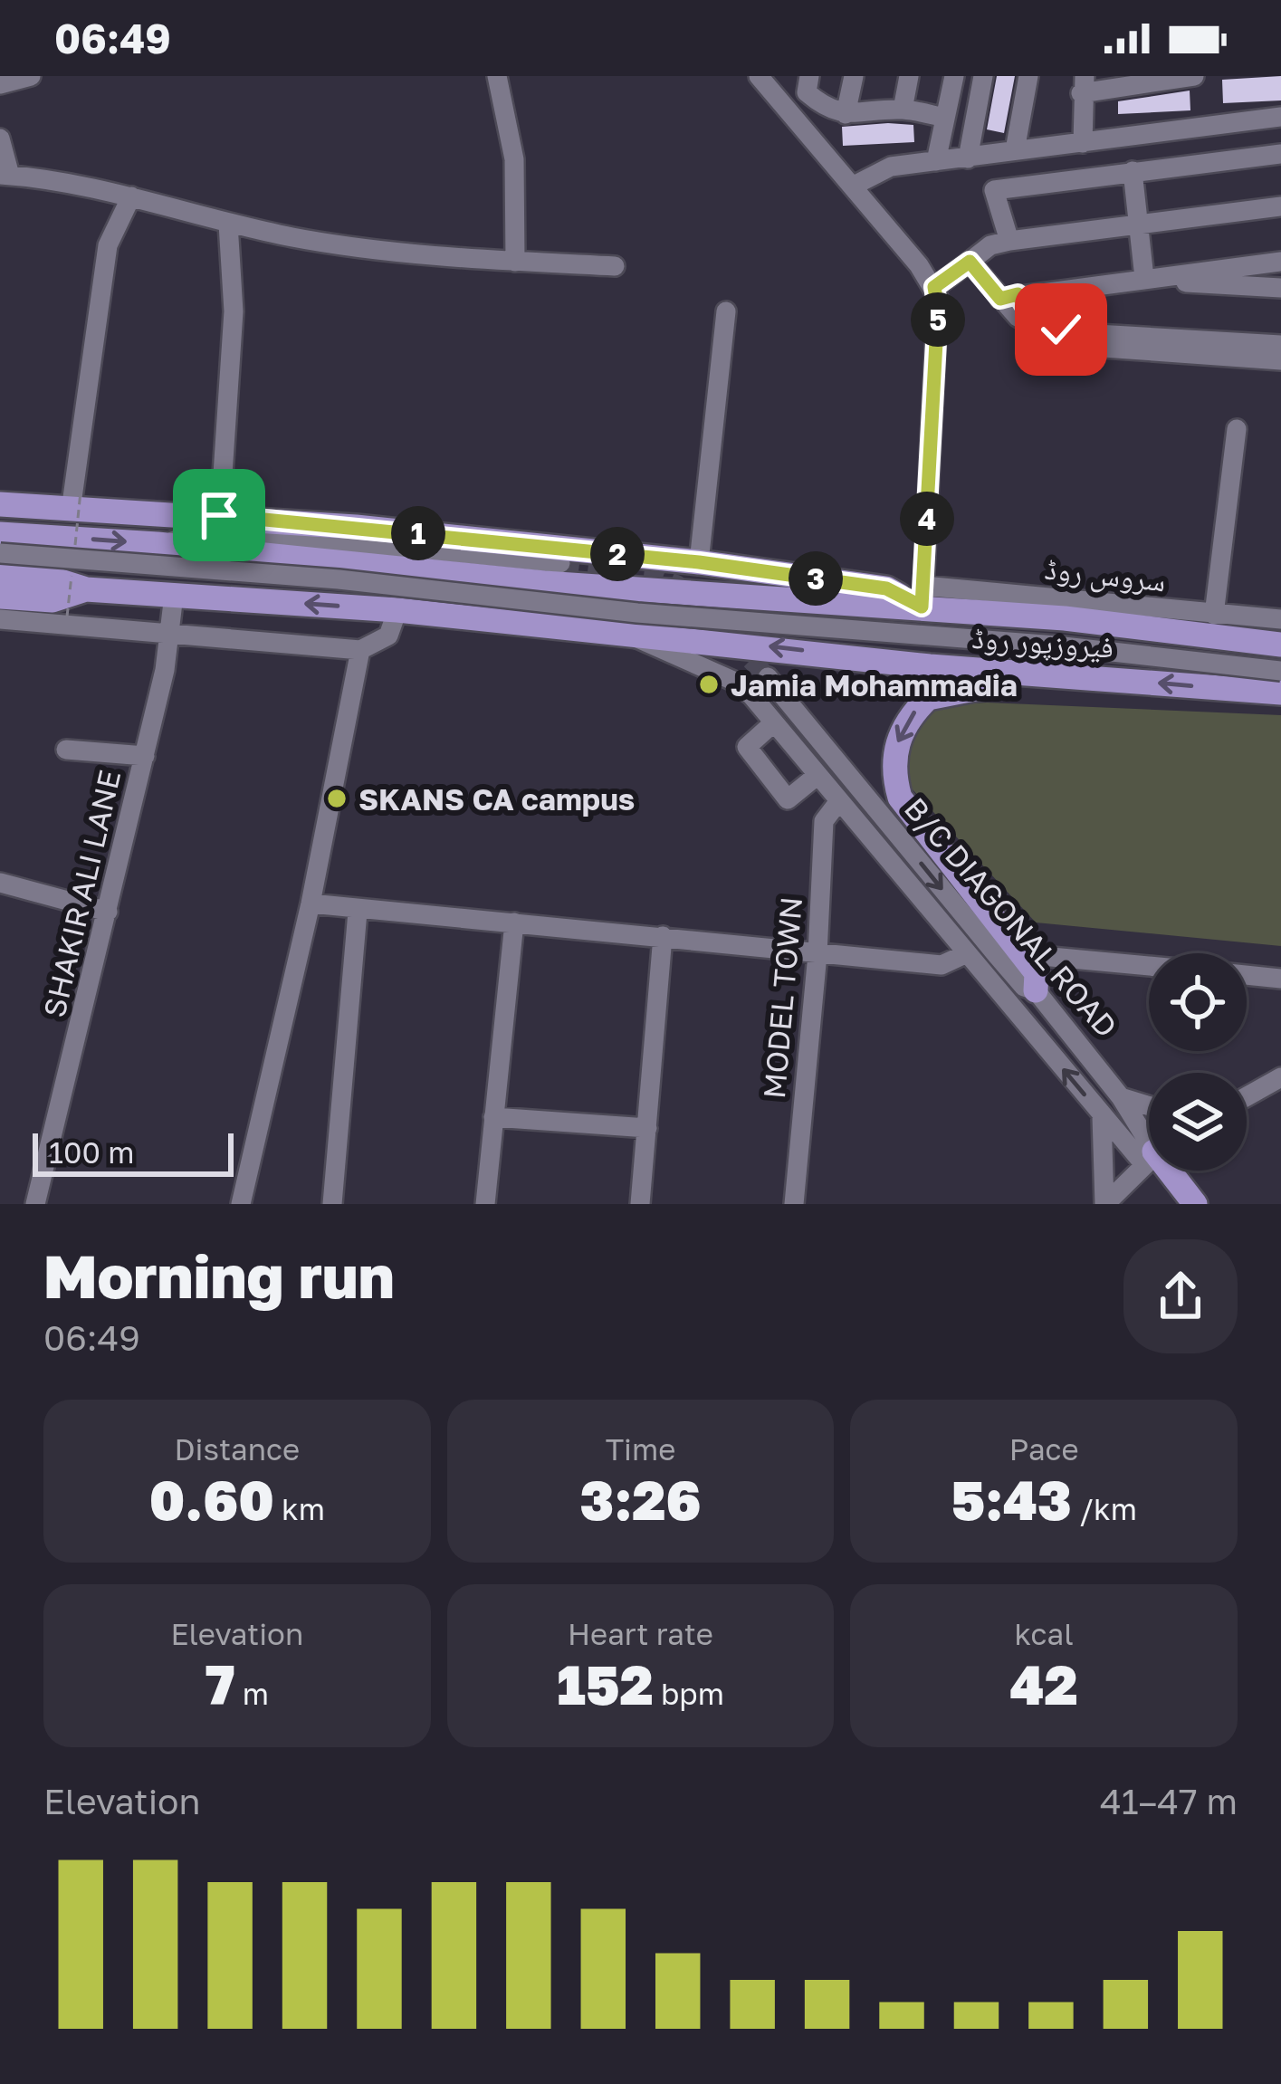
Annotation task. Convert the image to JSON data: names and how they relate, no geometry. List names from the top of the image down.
{
  "streets": {
    "main road": ["فیروزپور روڈ", "B/C DIAGONAL ROAD"],
    "street": ["سروس روڈ", "SHAKIR ALI LANE", "MODEL TOWN"]
  },
  "crossings": [
    ["سروس روڈ", "فیروزپور روڈ"],
    ["فیروزپور روڈ", "SHAKIR ALI LANE"]
  ],
  "places": ["Jamia Mohammadia", "SKANS CA campus"],
  "scale_bar": "100 m",
  "page": {
    "status": "06:49",
    "pins": [
      "5",
      "4",
      "1",
      "2",
      "3"
    ],
    "scale": "100 m",
    "heading": ["Morning run", "06:49"],
    "stats": [
      ["Distance", "0.60 km"],
      ["Time", "3:26"],
      ["Pace", "5:43 /km"],
      ["Elevation", "7 m"],
      ["Heart rate", "152 bpm"],
      ["kcal", "42"]
    ],
    "chart": ["Elevation", "41–47 m"]
  }
}
